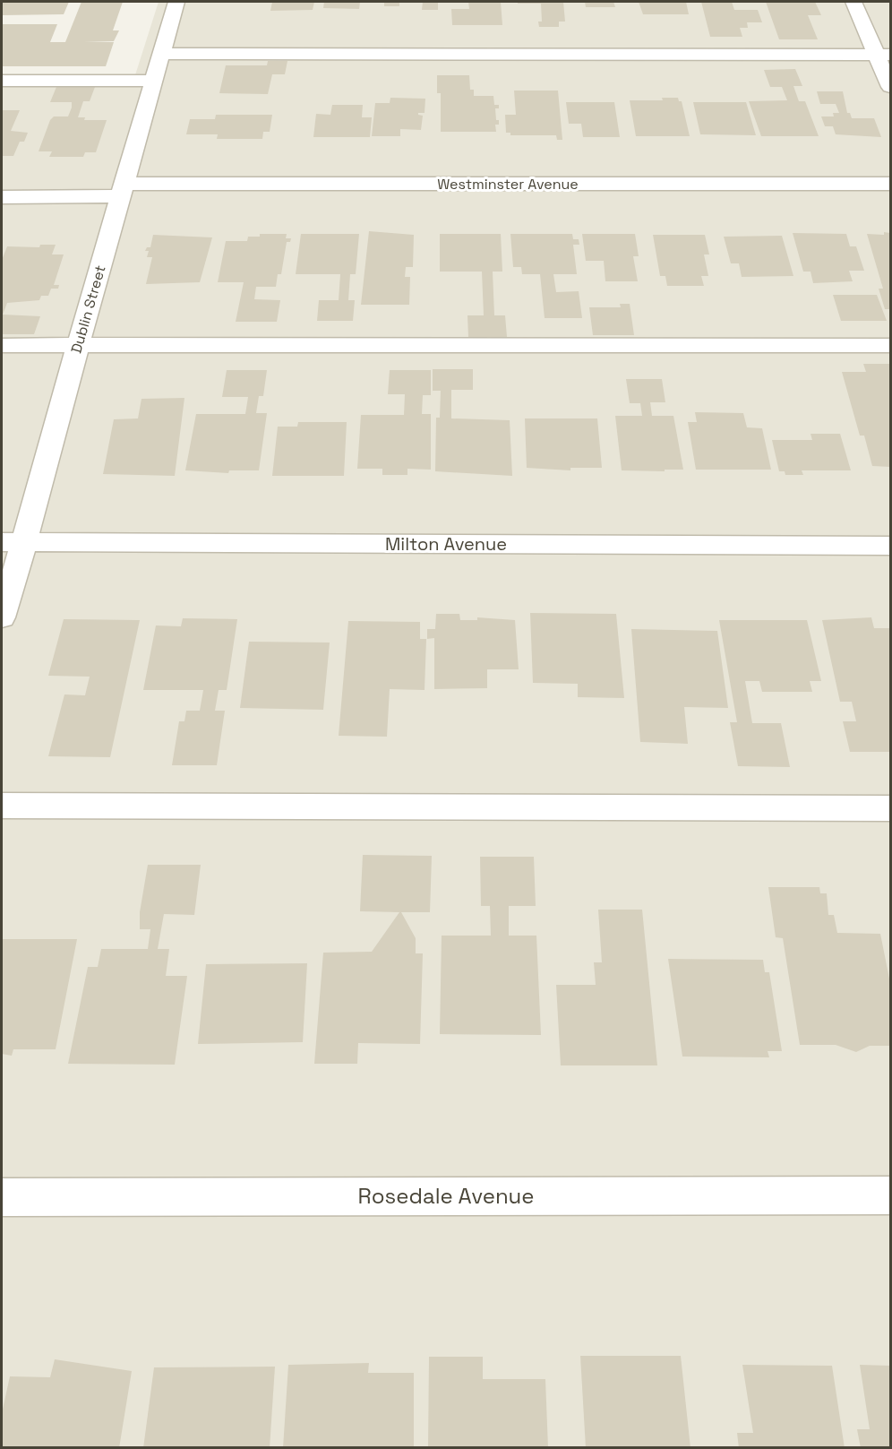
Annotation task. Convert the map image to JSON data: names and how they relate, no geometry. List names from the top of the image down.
{
  "streets": {
    "street": [
      "Westminster Avenue",
      "Dublin Street",
      "Milton Avenue",
      "Rosedale Avenue"
    ]
  },
  "crossings": [
    ["Westminster Avenue", "Dublin Street"],
    ["Dublin Street", "Milton Avenue"]
  ]
}
